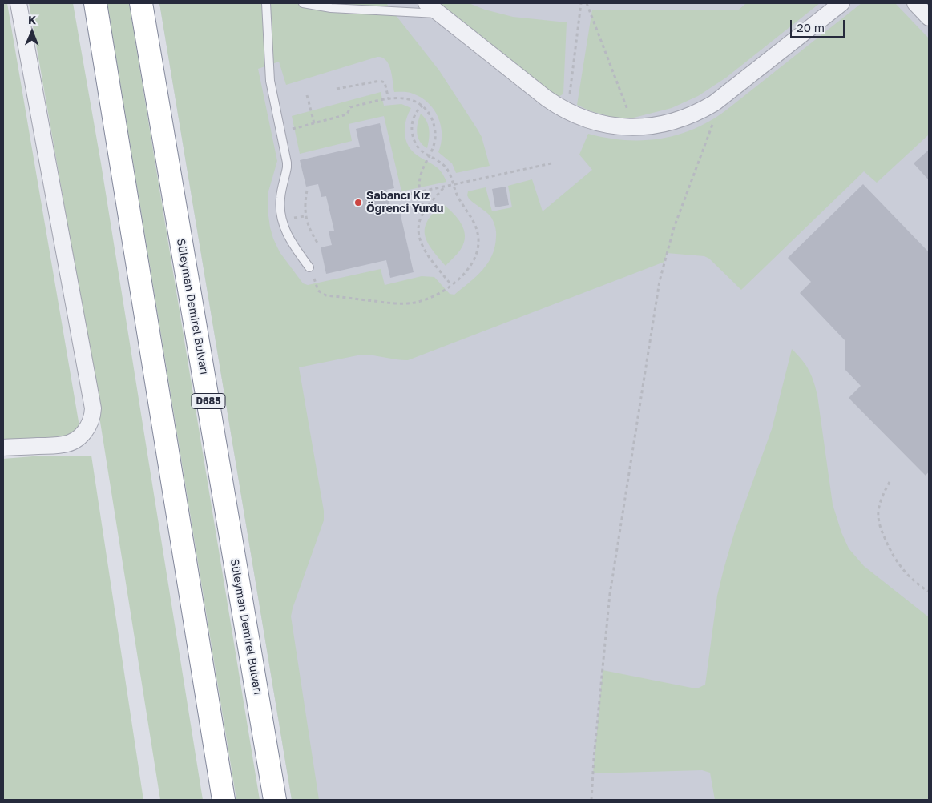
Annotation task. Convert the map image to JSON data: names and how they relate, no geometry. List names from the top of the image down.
{
  "streets": {
    "highway": ["Süleyman Demirel Bulvarı", "D685"]
  },
  "places": ["Sabancı Kız Öğrenci Yurdu"],
  "scale_bar": "20 m",
  "north": "top"
}
